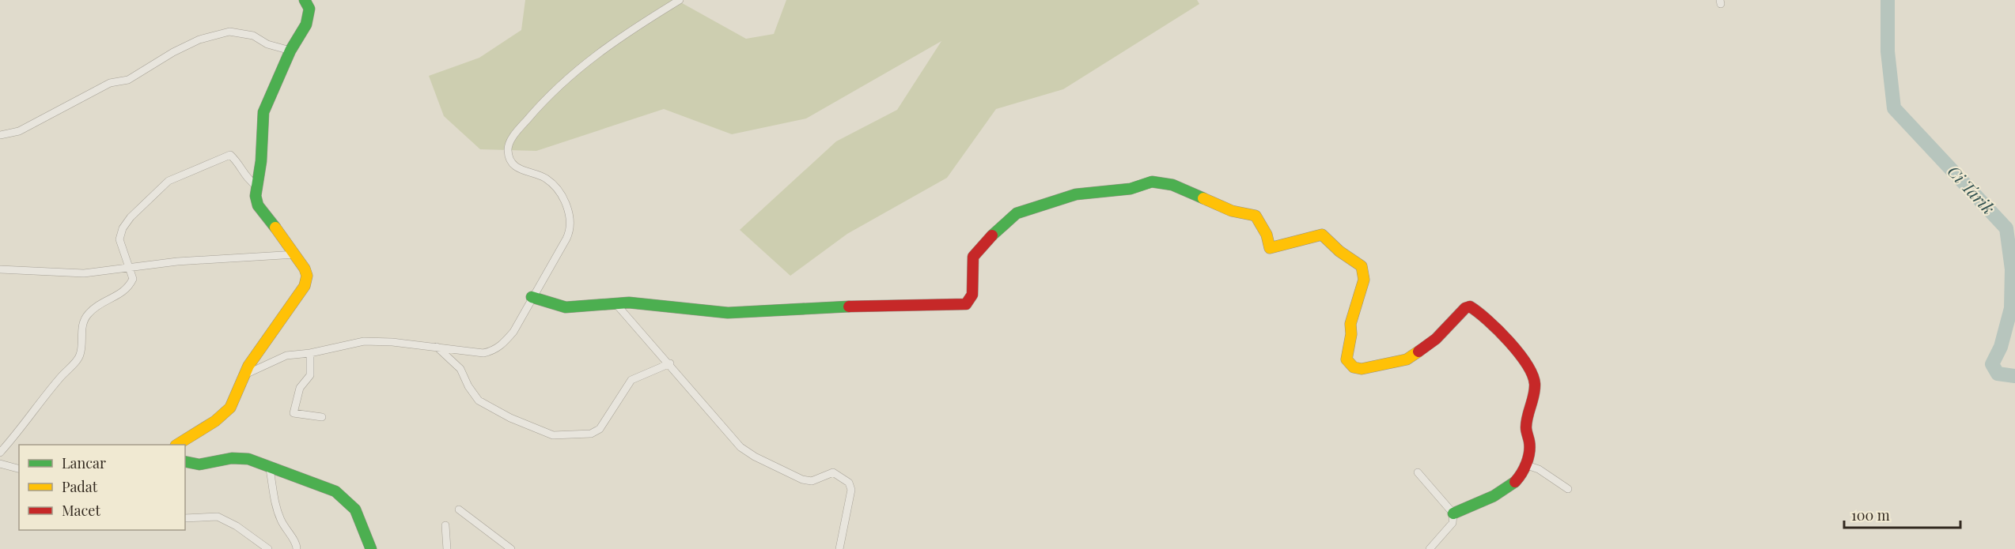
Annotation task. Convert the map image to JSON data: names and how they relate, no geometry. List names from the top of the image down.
{
  "water": ["Ci Tarik"],
  "legend": ["Lancar", "Padat", "Macet"],
  "scale_bar": "100 m"
}
